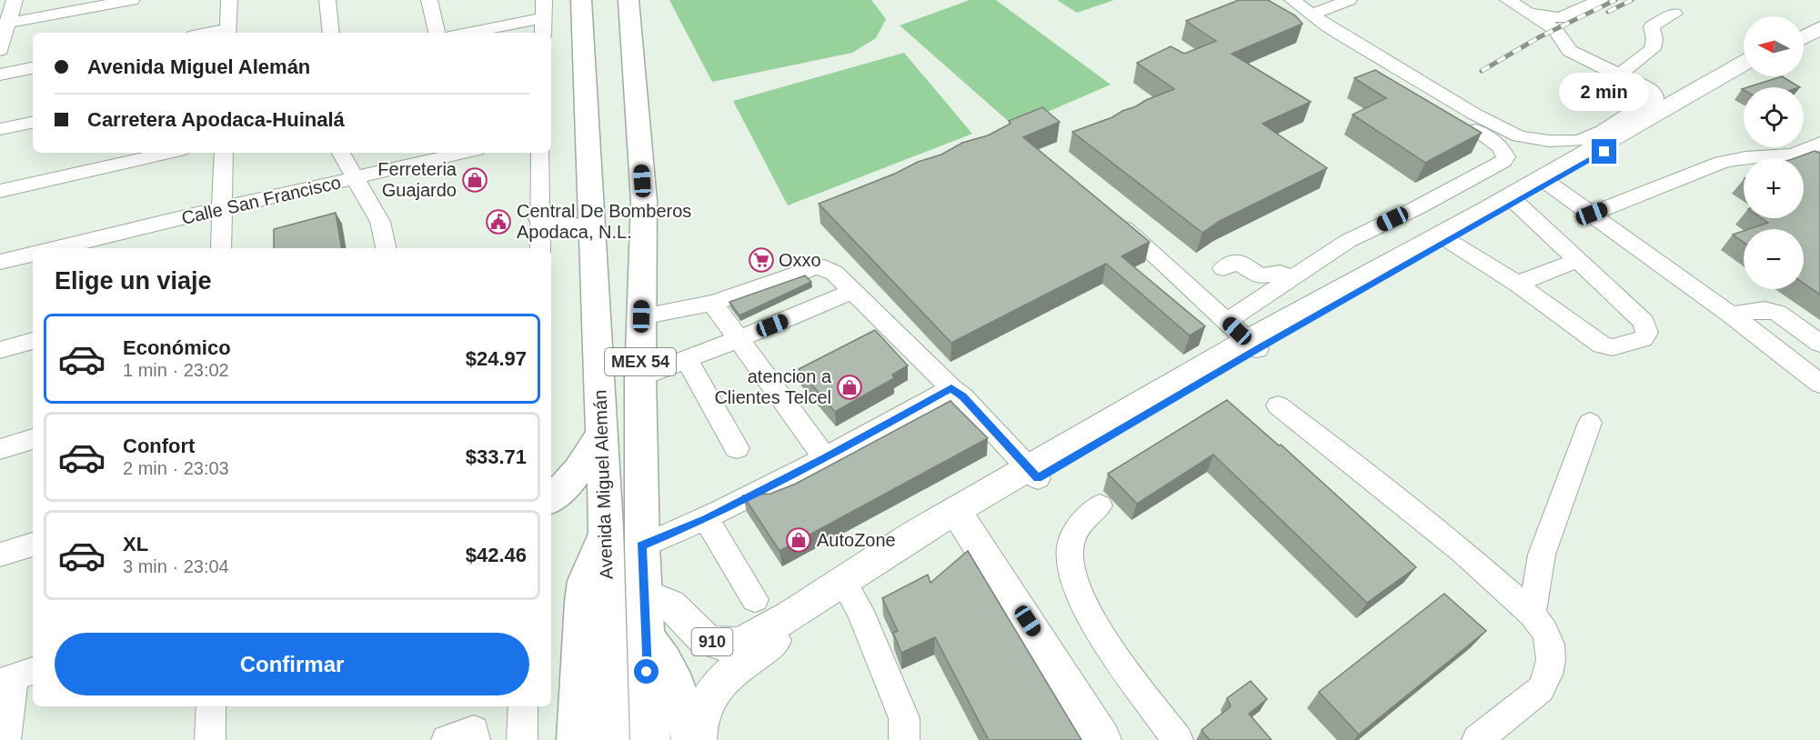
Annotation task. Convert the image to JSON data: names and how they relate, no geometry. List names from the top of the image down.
{
  "streets": {
    "highway": ["MEX 54", "Avenida Miguel Alemán"],
    "main road": ["910"],
    "street": ["Calle San Francisco"]
  },
  "crossings": [
    ["Avenida Miguel Alemán", "910"]
  ],
  "places": {
    "shop": ["Ferreteria Guajardo", "atencion a Clientes Telcel", "AutoZone"],
    "public building": ["Central De Bomberos Apodaca, N.L."],
    "supermarket": ["Oxxo"]
  },
  "north": "left",
  "page": {
    "map_buttons": ["+", "−"],
    "banner": ["Avenida Miguel Alemán", "Carretera Apodaca-Huinalá"],
    "bubble": "2 min",
    "heading": "Elige un viaje",
    "list": [
      {
        "name": "Económico",
        "note": "1 min · 23:02",
        "value": "$24.97"
      },
      {
        "name": "Confort",
        "note": "2 min · 23:03",
        "value": "$33.71"
      },
      {
        "name": "XL",
        "note": "3 min · 23:04",
        "value": "$42.46"
      }
    ],
    "buttons": "Confirmar"
  }
}
